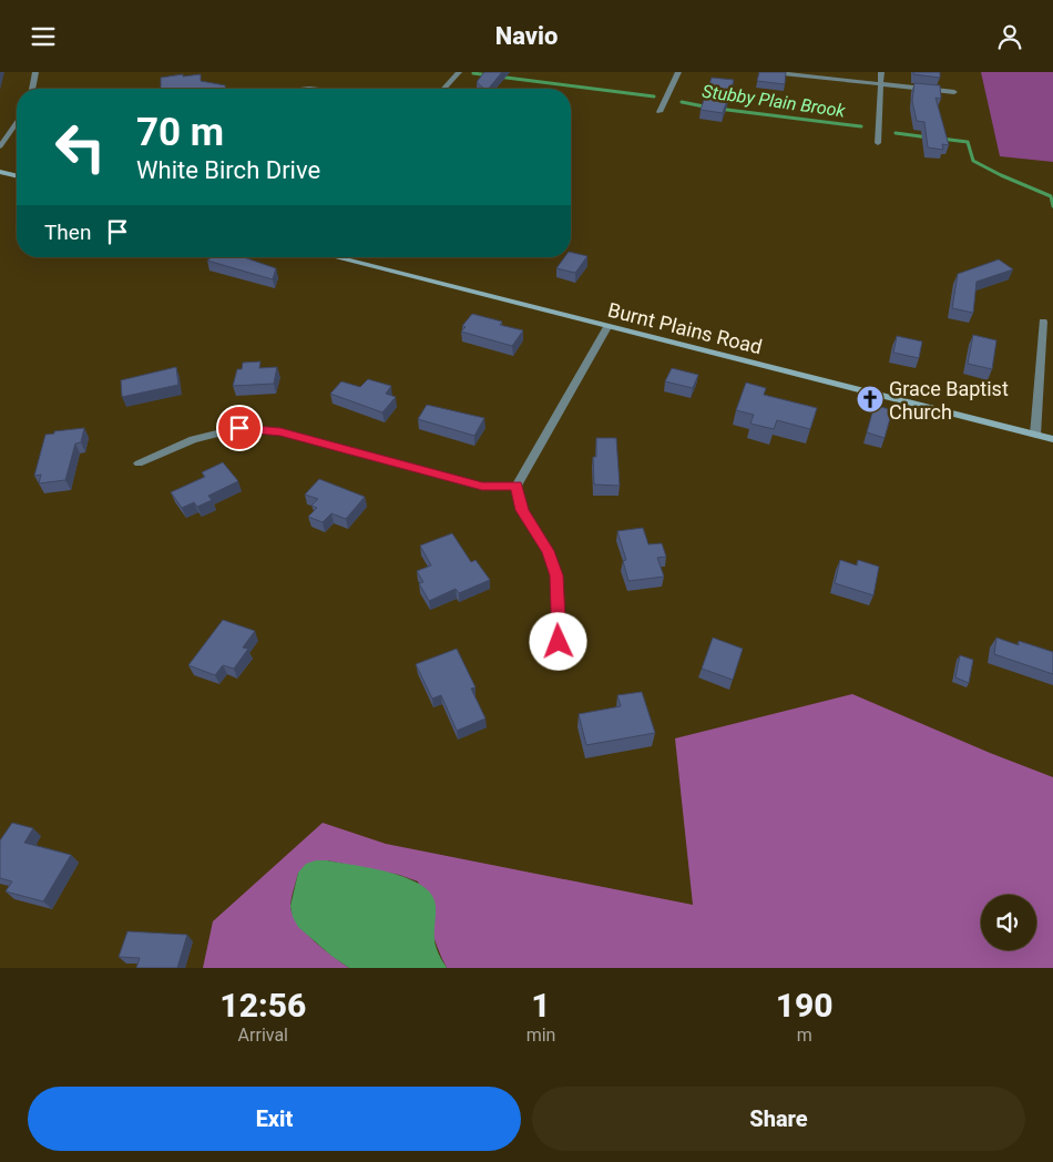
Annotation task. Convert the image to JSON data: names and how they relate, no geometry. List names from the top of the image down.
{
  "streets": {
    "main road": ["Burnt Plains Road"]
  },
  "water": ["Stubby Plain Brook"],
  "places": {
    "church": ["Grace Baptist Church"]
  },
  "page": {
    "header": "Navio",
    "turn": ["70 m", "White Birch Drive"],
    "then": "Then",
    "eta": [
      "12:56",
      "Arrival",
      "1",
      "min",
      "190",
      "m"
    ],
    "buttons": ["Exit", "Share"]
  }
}
